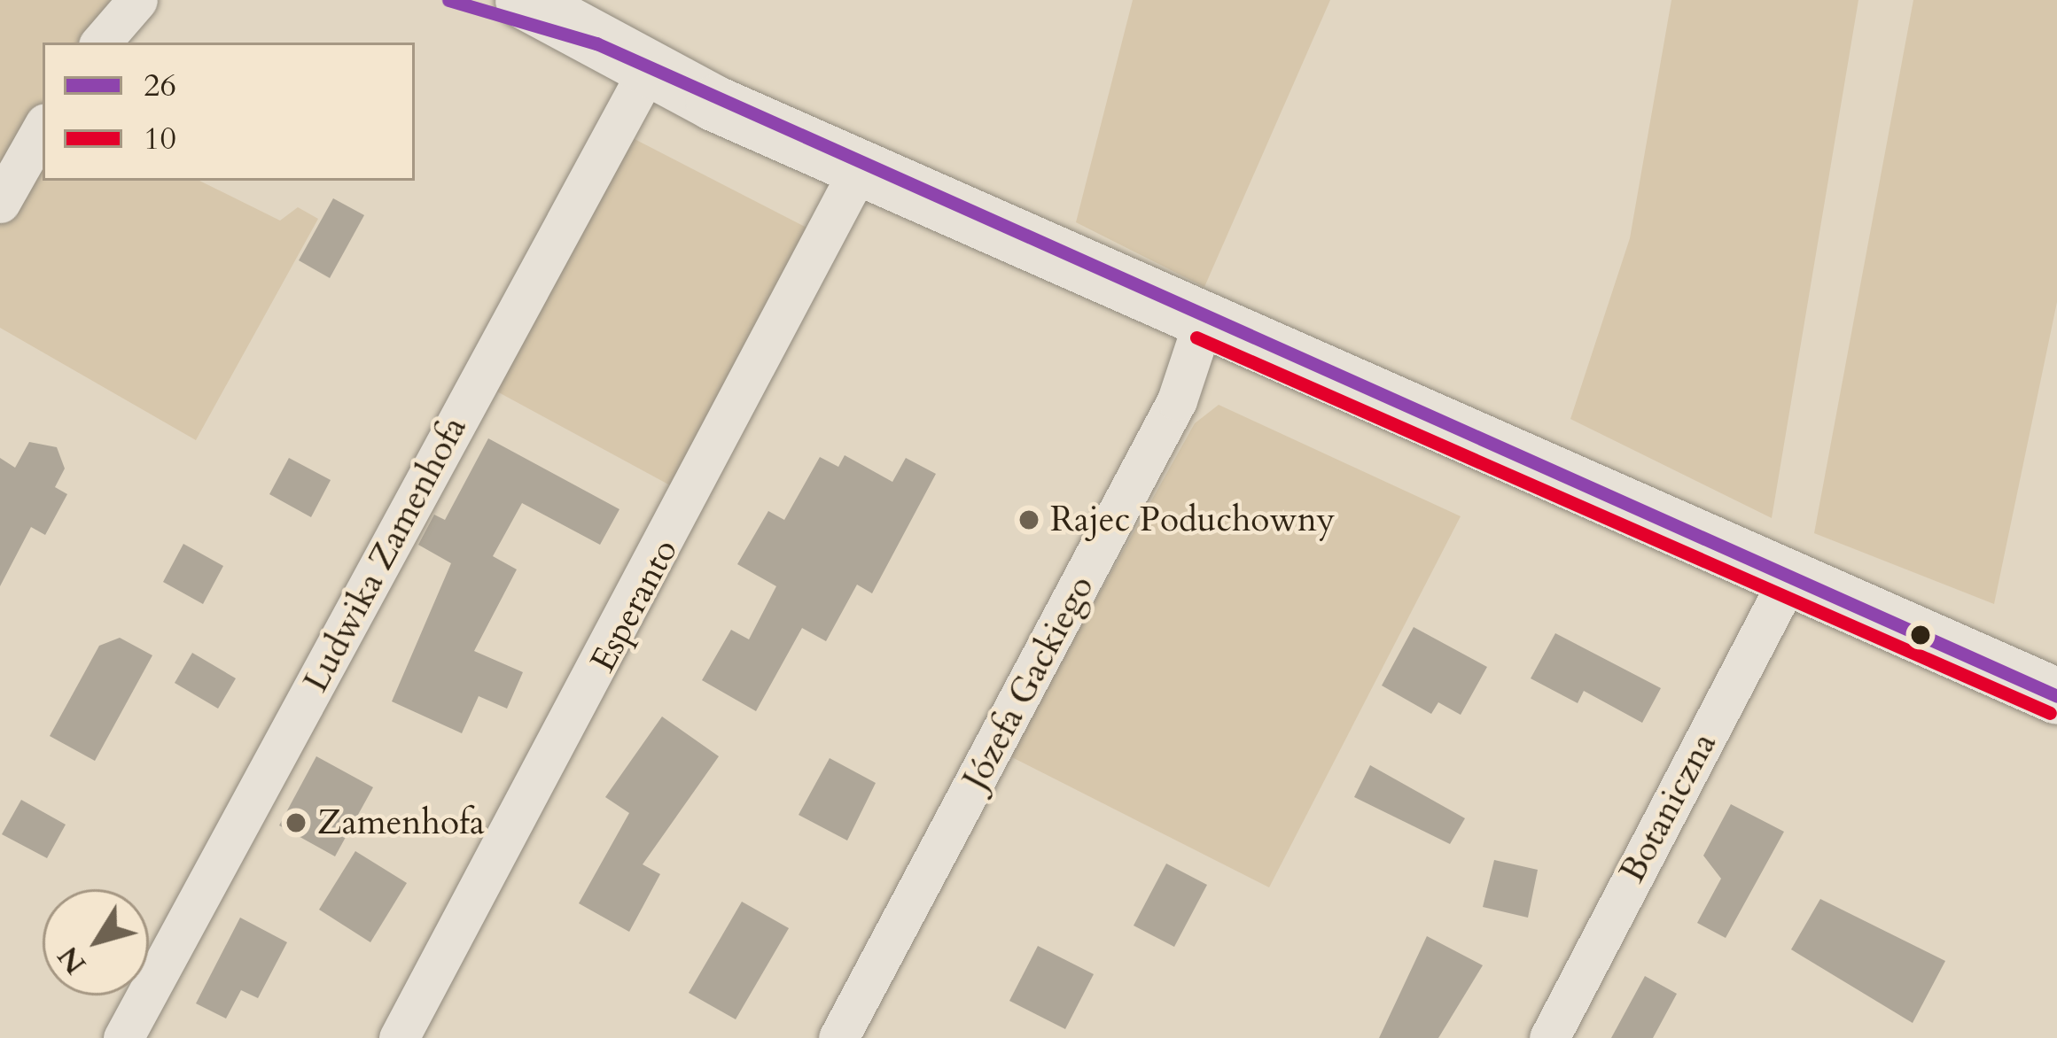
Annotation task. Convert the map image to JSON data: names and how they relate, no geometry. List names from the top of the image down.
{
  "streets": {
    "street": [
      "Ludwika Zamenhofa",
      "Esperanto",
      "Józefa Gackiego",
      "Botaniczna"
    ]
  },
  "places": ["Rajec Poduchowny", "Zamenhofa"],
  "lines": ["transit line 26", "transit line 10"],
  "legend": ["26", "10"],
  "north": "bottom left"
}
